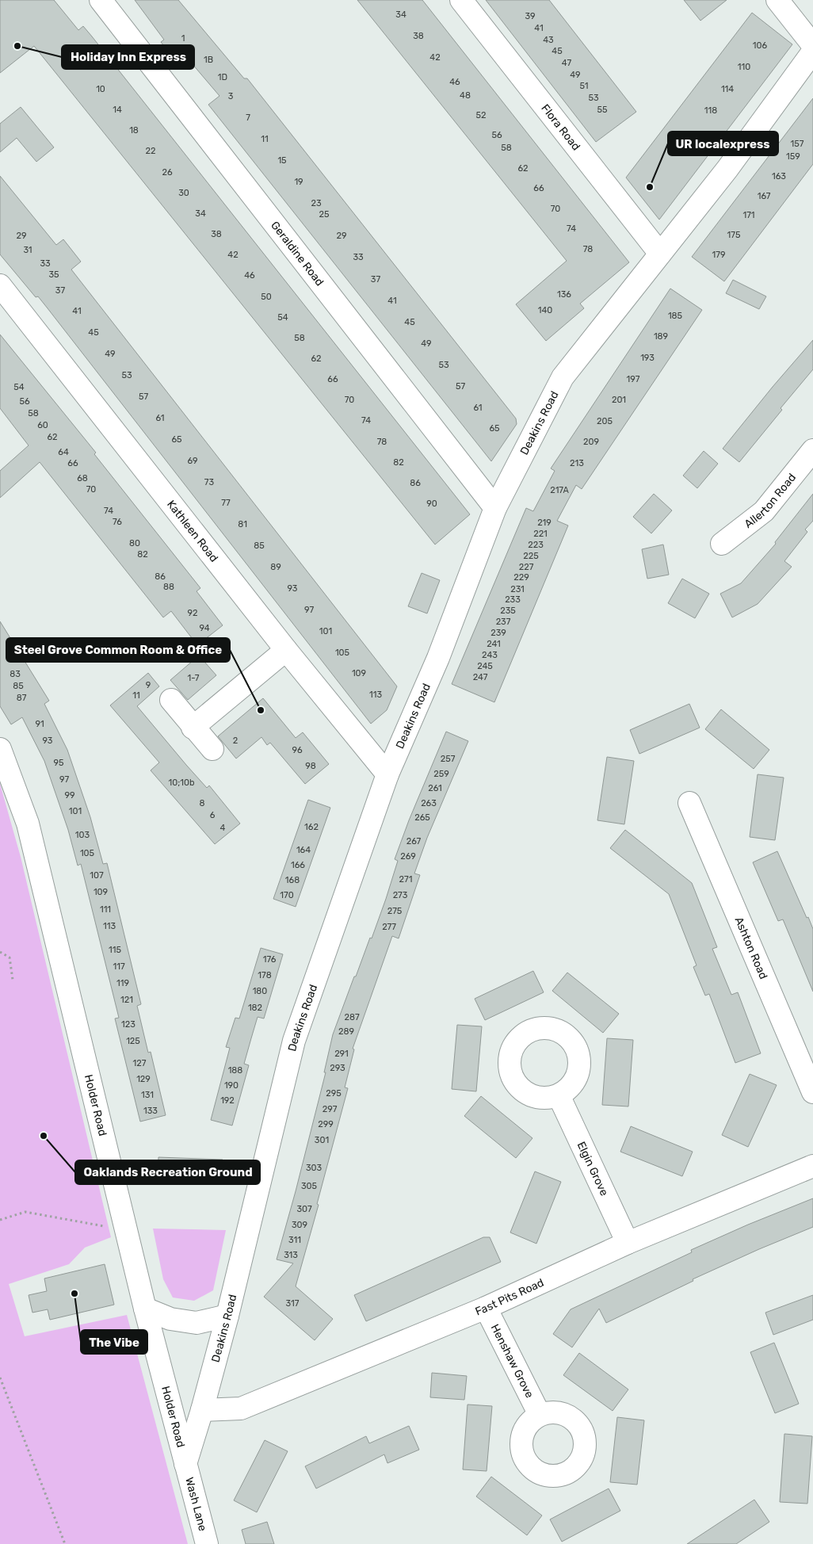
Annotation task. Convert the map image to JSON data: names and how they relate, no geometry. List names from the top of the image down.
{
  "streets": {
    "street": [
      "Flora Road",
      "Geraldine Road",
      "Deakins Road",
      "Allerton Road",
      "Kathleen Road",
      "Ashton Road",
      "Holder Road",
      "Elgin Grove",
      "Fast Pits Road",
      "Henshaw Grove",
      "Wash Lane"
    ]
  },
  "crossings": [
    ["Flora Road", "Deakins Road"],
    ["Geraldine Road", "Deakins Road"],
    ["Deakins Road", "Kathleen Road"],
    ["Deakins Road", "Holder Road"],
    ["Deakins Road", "Fast Pits Road"],
    ["Deakins Road", "Wash Lane"],
    ["Holder Road", "Wash Lane"],
    ["Elgin Grove", "Fast Pits Road"],
    ["Fast Pits Road", "Henshaw Grove"]
  ],
  "places": [
    "Holiday Inn Express",
    "UR localexpress",
    "Steel Grove Common Room & Office",
    "Oaklands Recreation Ground",
    "The Vibe"
  ],
  "house_numbers": [
    "34",
    "39",
    "41",
    "38",
    "1",
    "43",
    "106",
    "45",
    "42",
    "1B",
    "47",
    "110",
    "49",
    "1D",
    "46",
    "51",
    "10",
    "114",
    "48",
    "3",
    "53",
    "14",
    "55",
    "118",
    "52",
    "7",
    "18",
    "56",
    "11",
    "157",
    "58",
    "22",
    "159",
    "15",
    "62",
    "26",
    "163",
    "19",
    "66",
    "30",
    "167",
    "23",
    "70",
    "34",
    "25",
    "171",
    "74",
    "38",
    "175",
    "29",
    "29",
    "78",
    "31",
    "42",
    "179",
    "33",
    "33",
    "35",
    "46",
    "37",
    "37",
    "136",
    "50",
    "41",
    "140",
    "41",
    "185",
    "54",
    "45",
    "45",
    "189",
    "58",
    "49",
    "49",
    "193",
    "62",
    "53",
    "53",
    "66",
    "197",
    "57",
    "54",
    "57",
    "70",
    "201",
    "56",
    "61",
    "58",
    "61",
    "74",
    "205",
    "60",
    "65",
    "62",
    "65",
    "78",
    "209",
    "64",
    "69",
    "82",
    "66",
    "213",
    "68",
    "73",
    "86",
    "70",
    "217A",
    "77",
    "90",
    "74",
    "76",
    "219",
    "81",
    "221",
    "80",
    "223",
    "85",
    "82",
    "225",
    "89",
    "227",
    "86",
    "229",
    "88",
    "93",
    "231",
    "233",
    "97",
    "235",
    "92",
    "237",
    "94",
    "101",
    "239",
    "241",
    "105",
    "243",
    "245",
    "109",
    "83",
    "247",
    "1-7",
    "9",
    "85",
    "113",
    "11",
    "87",
    "91",
    "93",
    "2",
    "96",
    "257",
    "95",
    "98",
    "259",
    "97",
    "10;10b",
    "261",
    "99",
    "8",
    "263",
    "101",
    "6",
    "265",
    "162",
    "4",
    "103",
    "267",
    "164",
    "105",
    "269",
    "166",
    "107",
    "271",
    "168",
    "109",
    "170",
    "273",
    "111",
    "275",
    "113",
    "277",
    "115",
    "176",
    "117",
    "178",
    "119",
    "180",
    "121",
    "182",
    "287",
    "123",
    "289",
    "125",
    "291",
    "127",
    "293",
    "188",
    "129",
    "190",
    "295",
    "131",
    "192",
    "297",
    "133",
    "299",
    "301",
    "303",
    "305",
    "307",
    "309",
    "311",
    "313",
    "317"
  ]
}
